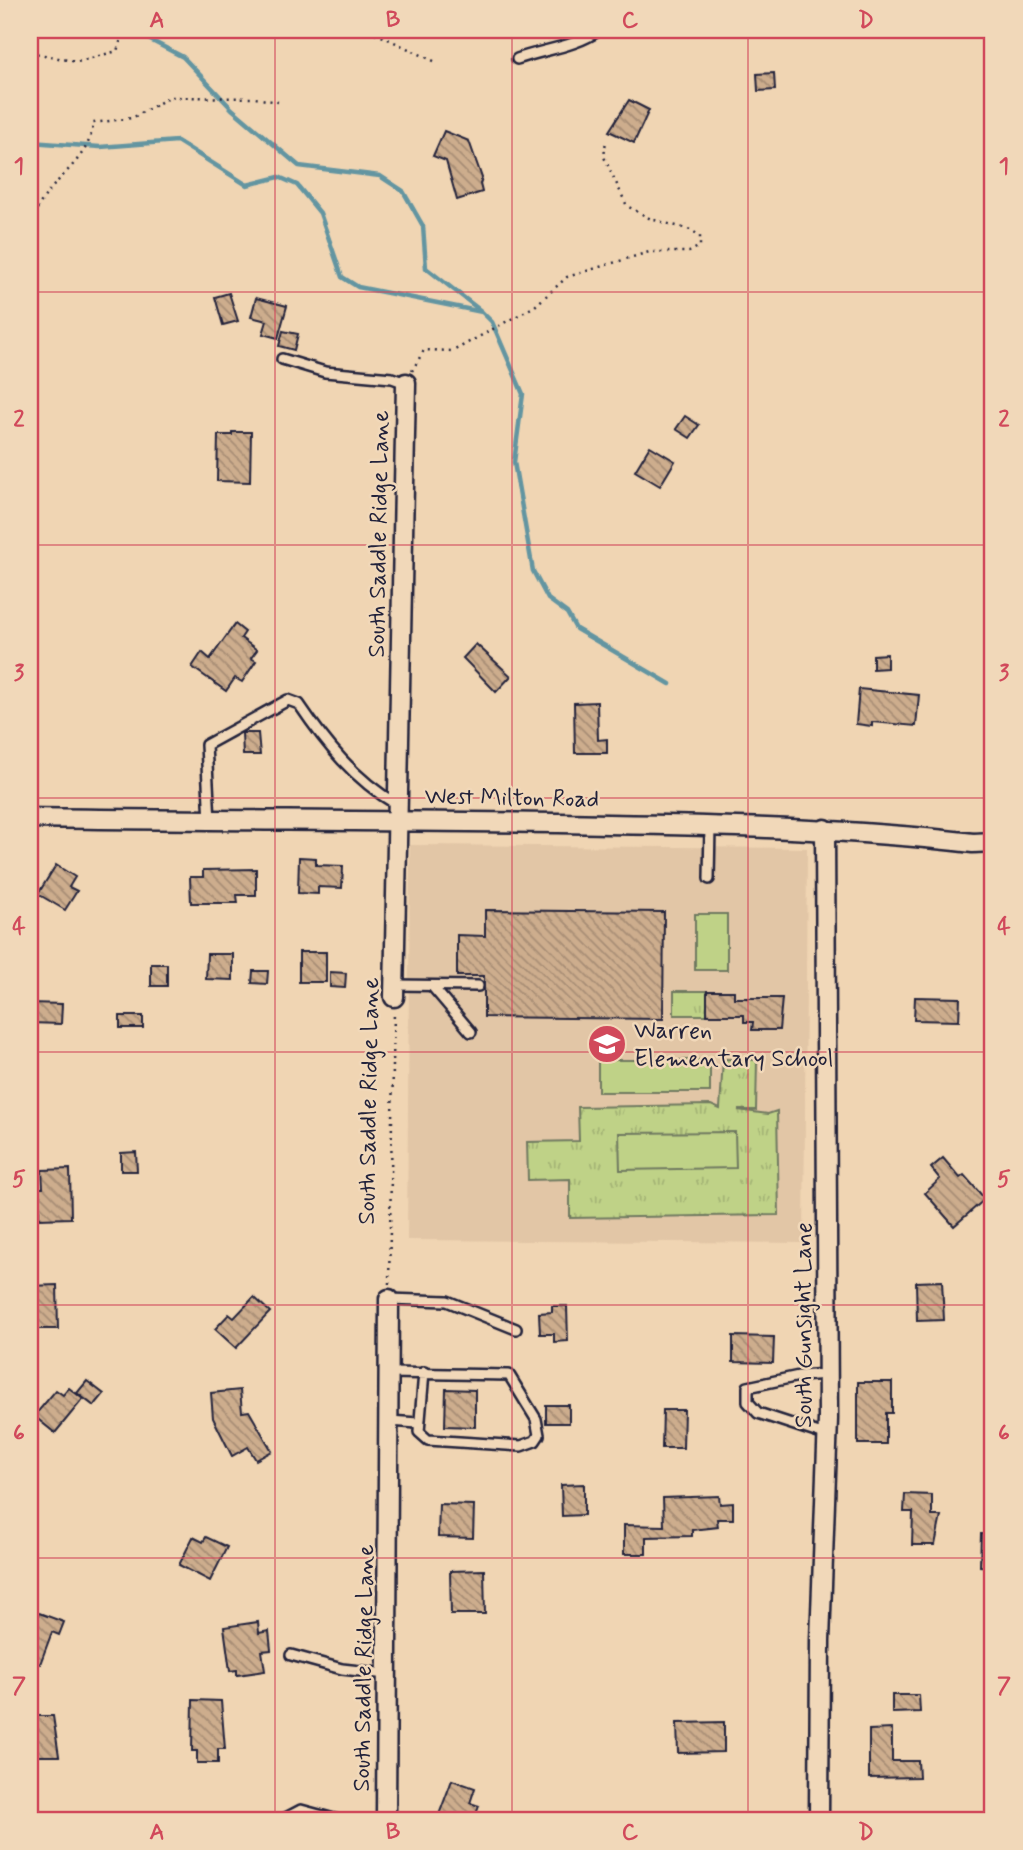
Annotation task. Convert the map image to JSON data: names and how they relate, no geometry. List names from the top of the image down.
{
  "streets": {
    "street": ["South Saddle Ridge Lane", "West Milton Road", "South Gunsight Lane"]
  },
  "crossings": [
    ["South Saddle Ridge Lane", "West Milton Road"],
    ["West Milton Road", "South Gunsight Lane"]
  ],
  "places": {
    "school or university": ["Warren Elementary School"]
  },
  "grid": {
    "columns": [
      "A",
      "B",
      "C",
      "D"
    ],
    "rows": [
      "1",
      "2",
      "3",
      "4",
      "5",
      "6",
      "7"
    ]
  }
}
